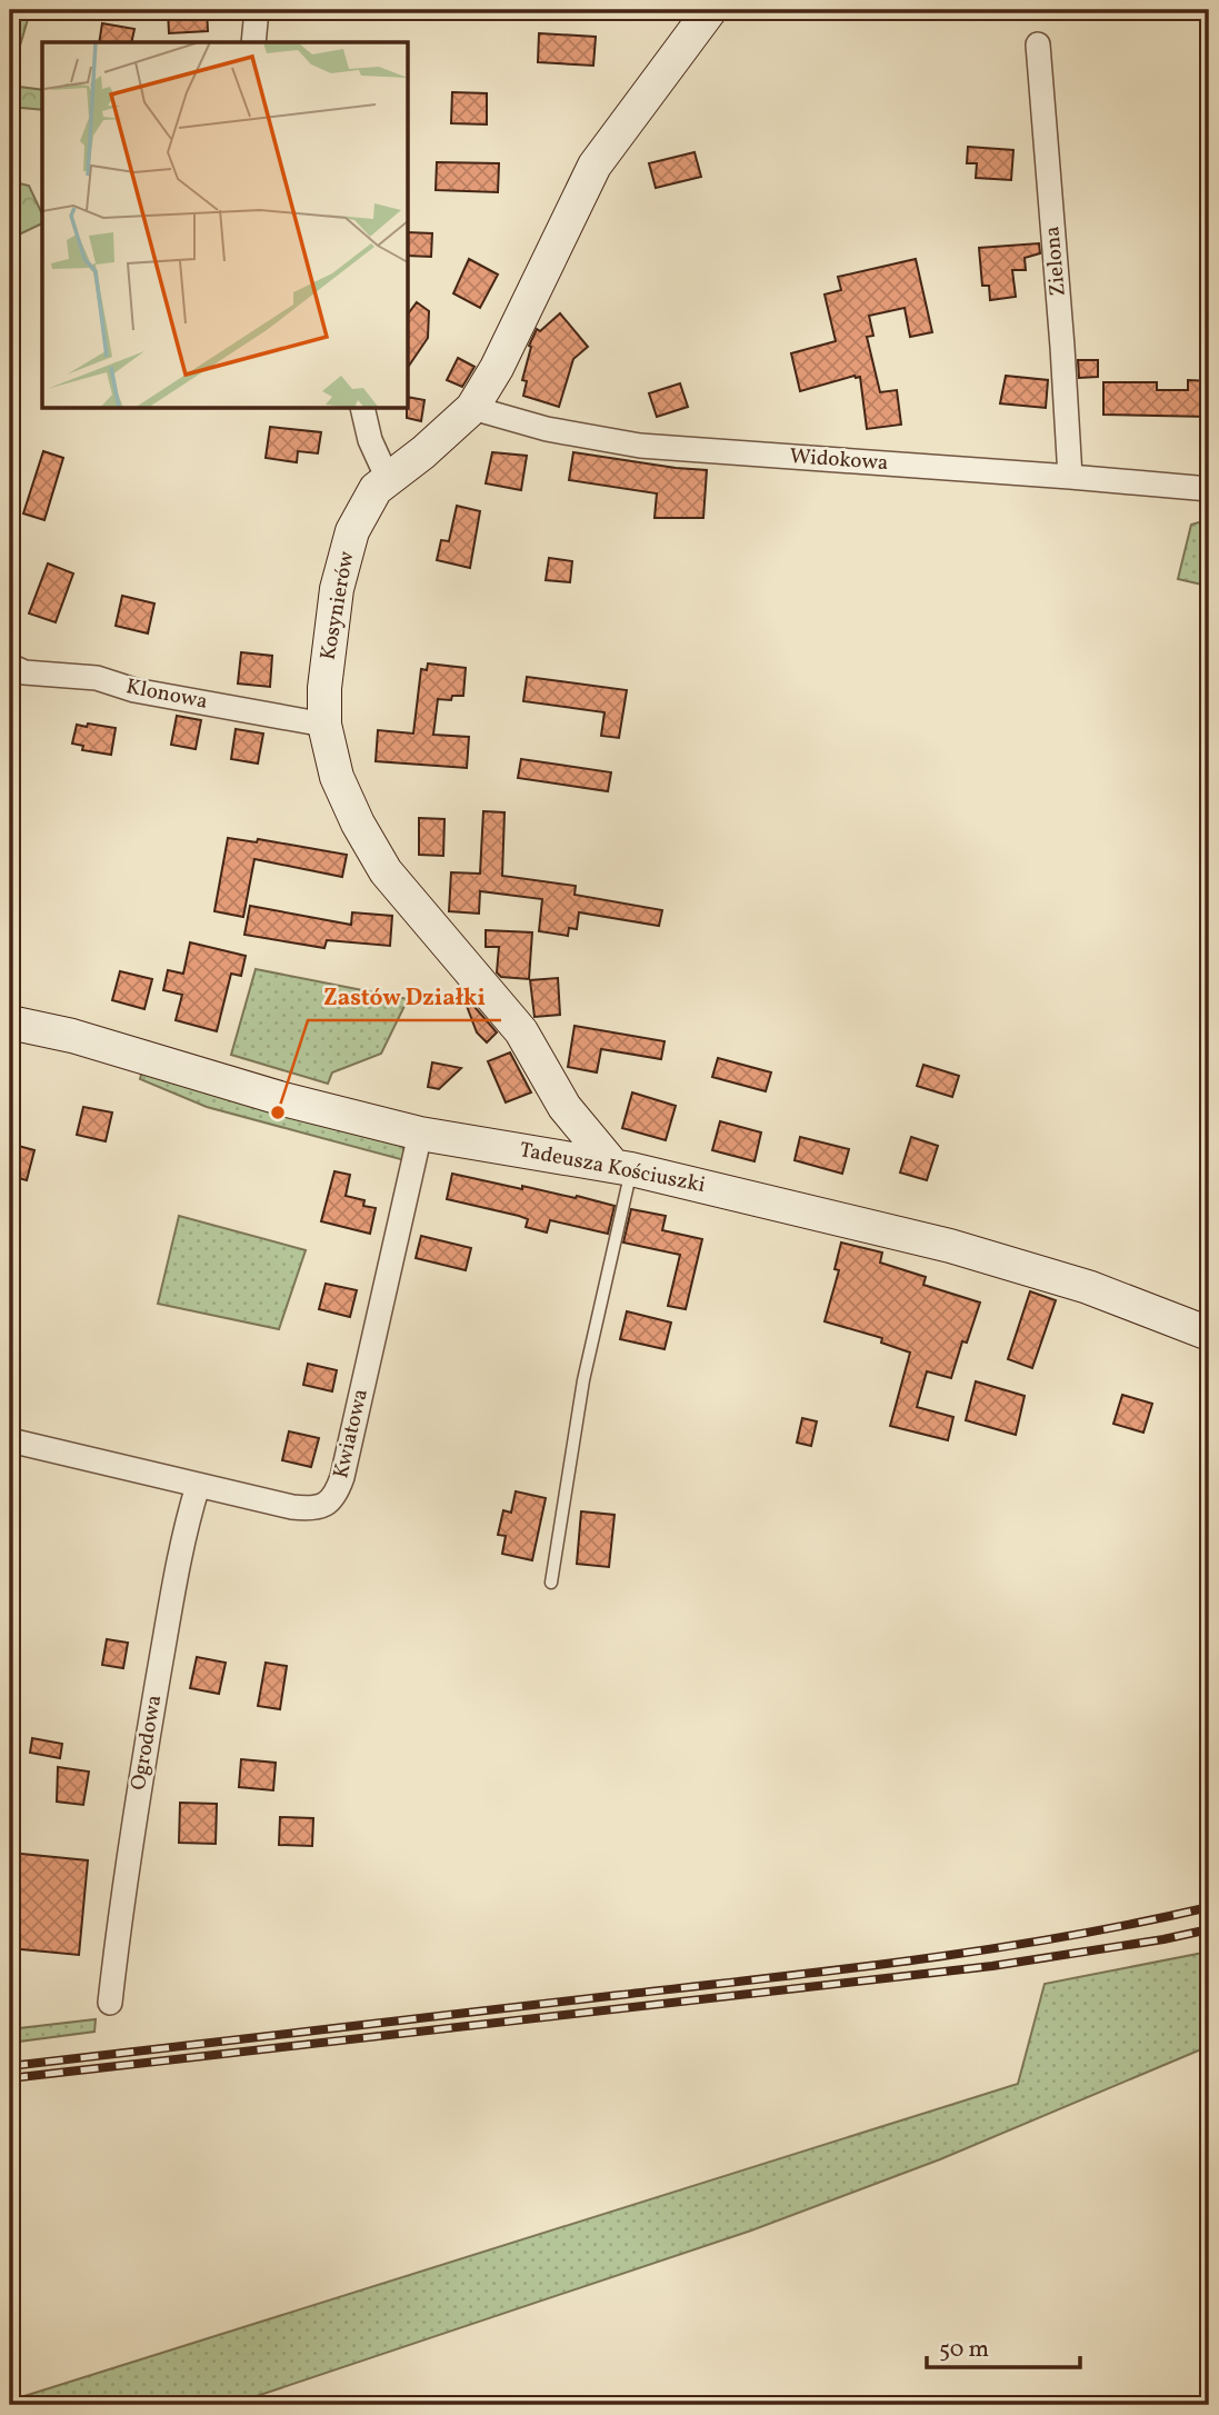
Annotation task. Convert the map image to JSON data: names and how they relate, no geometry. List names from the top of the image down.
{
  "streets": {
    "street": [
      "Zielona",
      "Widokowa",
      "Kosynierów",
      "Klonowa",
      "Tadeusza Kościuszki",
      "Kwiatowa",
      "Ogrodowa"
    ]
  },
  "crossings": [
    ["Zielona", "Widokowa"],
    ["Widokowa", "Kosynierów"],
    ["Kosynierów", "Klonowa"],
    ["Kosynierów", "Tadeusza Kościuszki"],
    ["Tadeusza Kościuszki", "Kwiatowa"],
    ["Kwiatowa", "Ogrodowa"]
  ],
  "places": ["Zastów Działki"],
  "scale_bar": "50 m"
}
